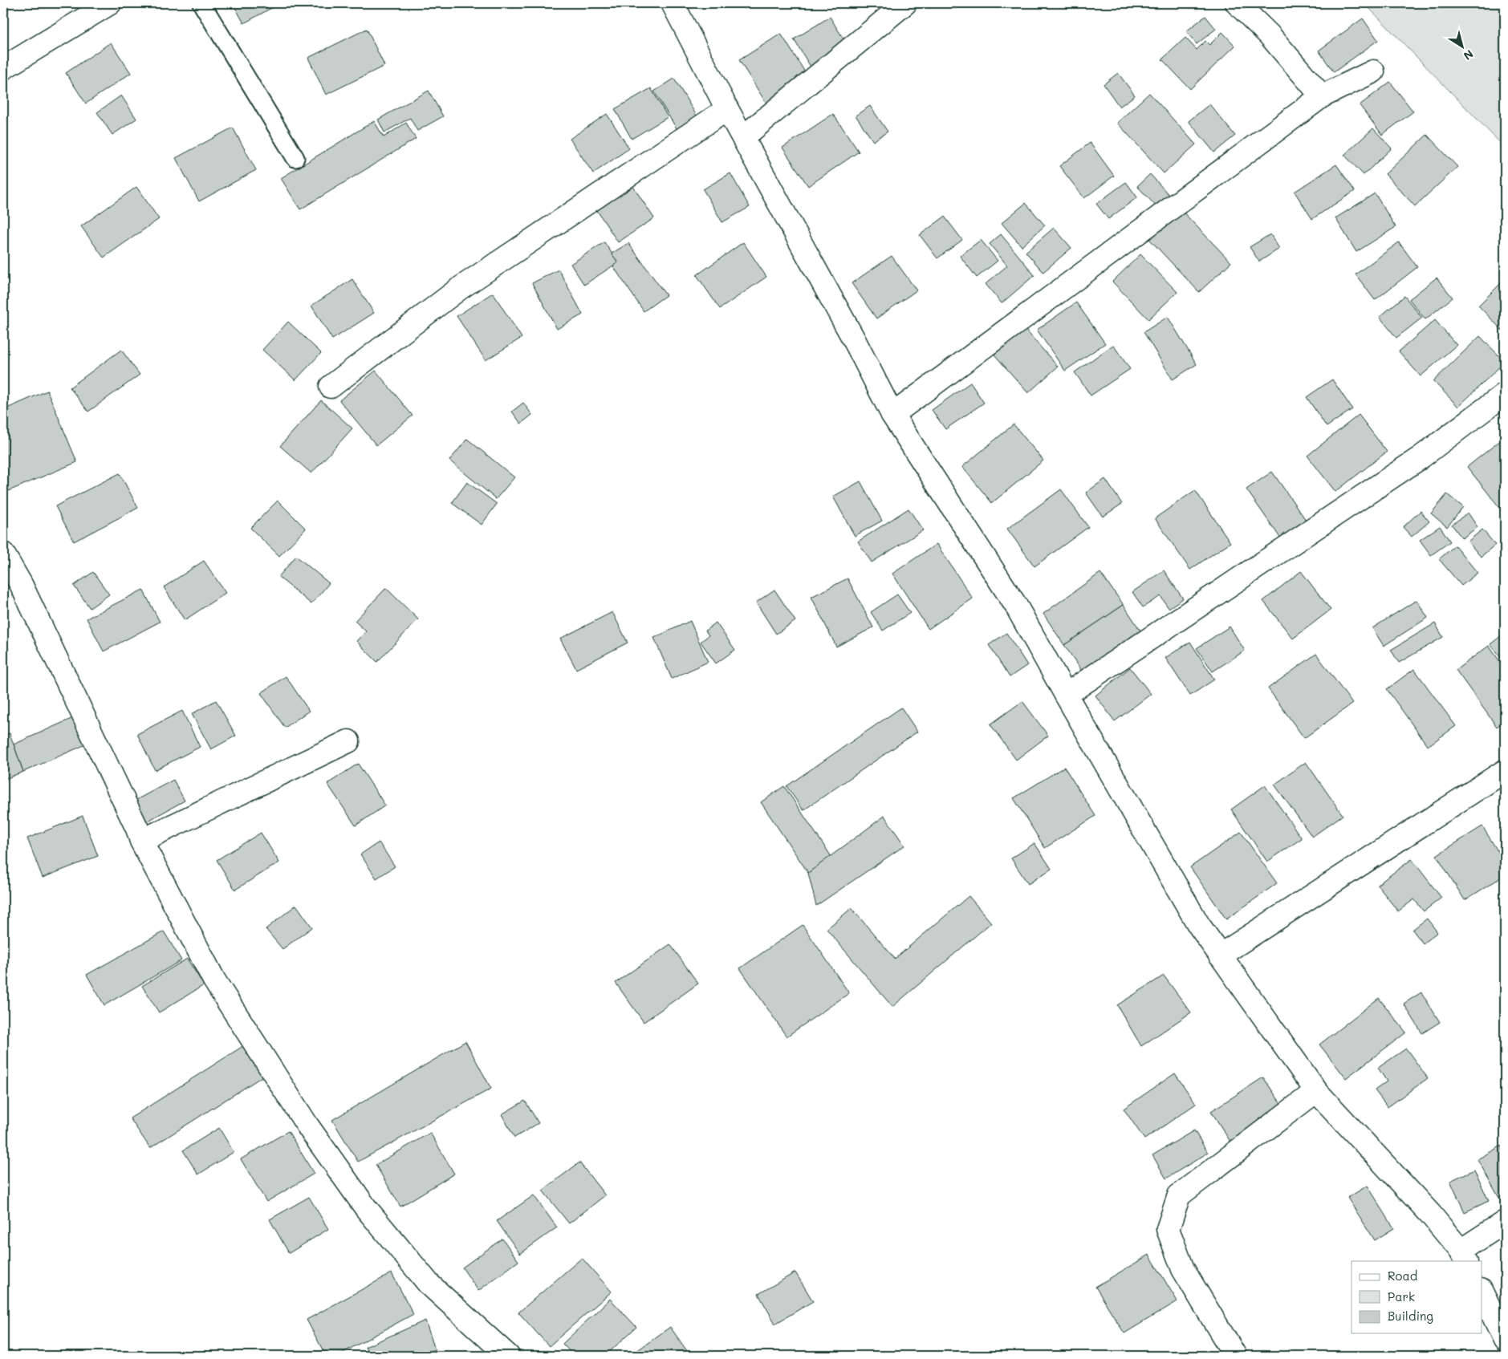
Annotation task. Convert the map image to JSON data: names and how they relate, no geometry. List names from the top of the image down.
{
  "legend": ["Road", "Park", "Building"],
  "north": "bottom right"
}
